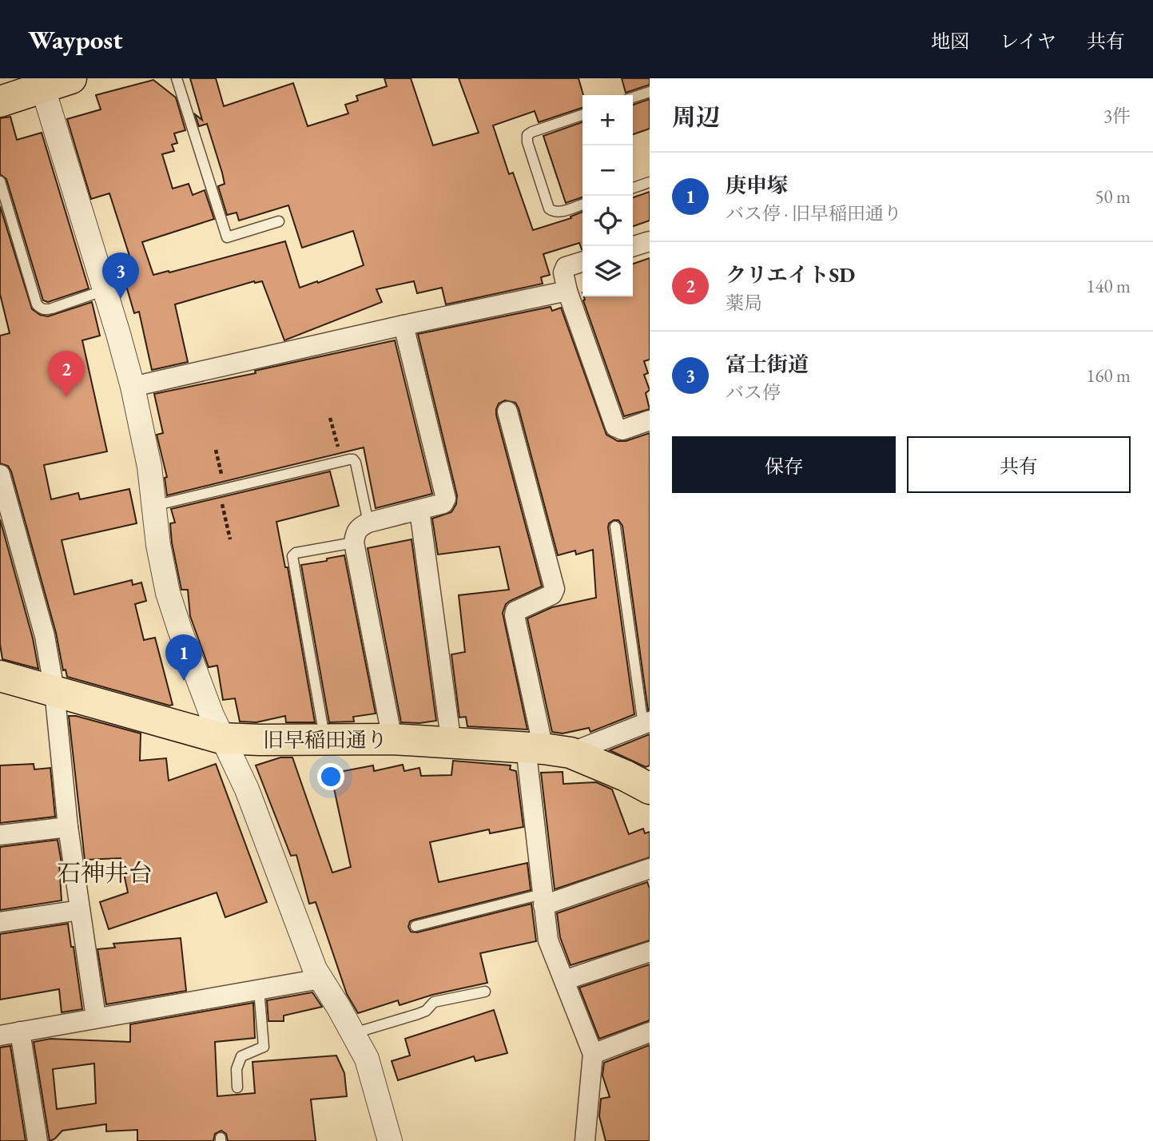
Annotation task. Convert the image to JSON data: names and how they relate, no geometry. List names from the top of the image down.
{
  "streets": {
    "main road": ["旧早稲田通り"]
  },
  "districts": ["石神井台"],
  "page": {
    "header": "Waypost",
    "nav": ["地図", "レイヤ", "共有"],
    "heading": ["周辺", "3件"],
    "map_buttons": ["+", "−"],
    "list": [
      {
        "mark": "1",
        "name": "庚申塚",
        "note": "バス停 · 旧早稲田通り",
        "value": "50 m"
      },
      {
        "mark": "2",
        "name": "クリエイトSD",
        "note": "薬局",
        "value": "140 m"
      },
      {
        "mark": "3",
        "name": "富士街道",
        "note": "バス停",
        "value": "160 m"
      }
    ],
    "pins": ["3", "2", "1"],
    "buttons": ["保存", "共有"]
  }
}
